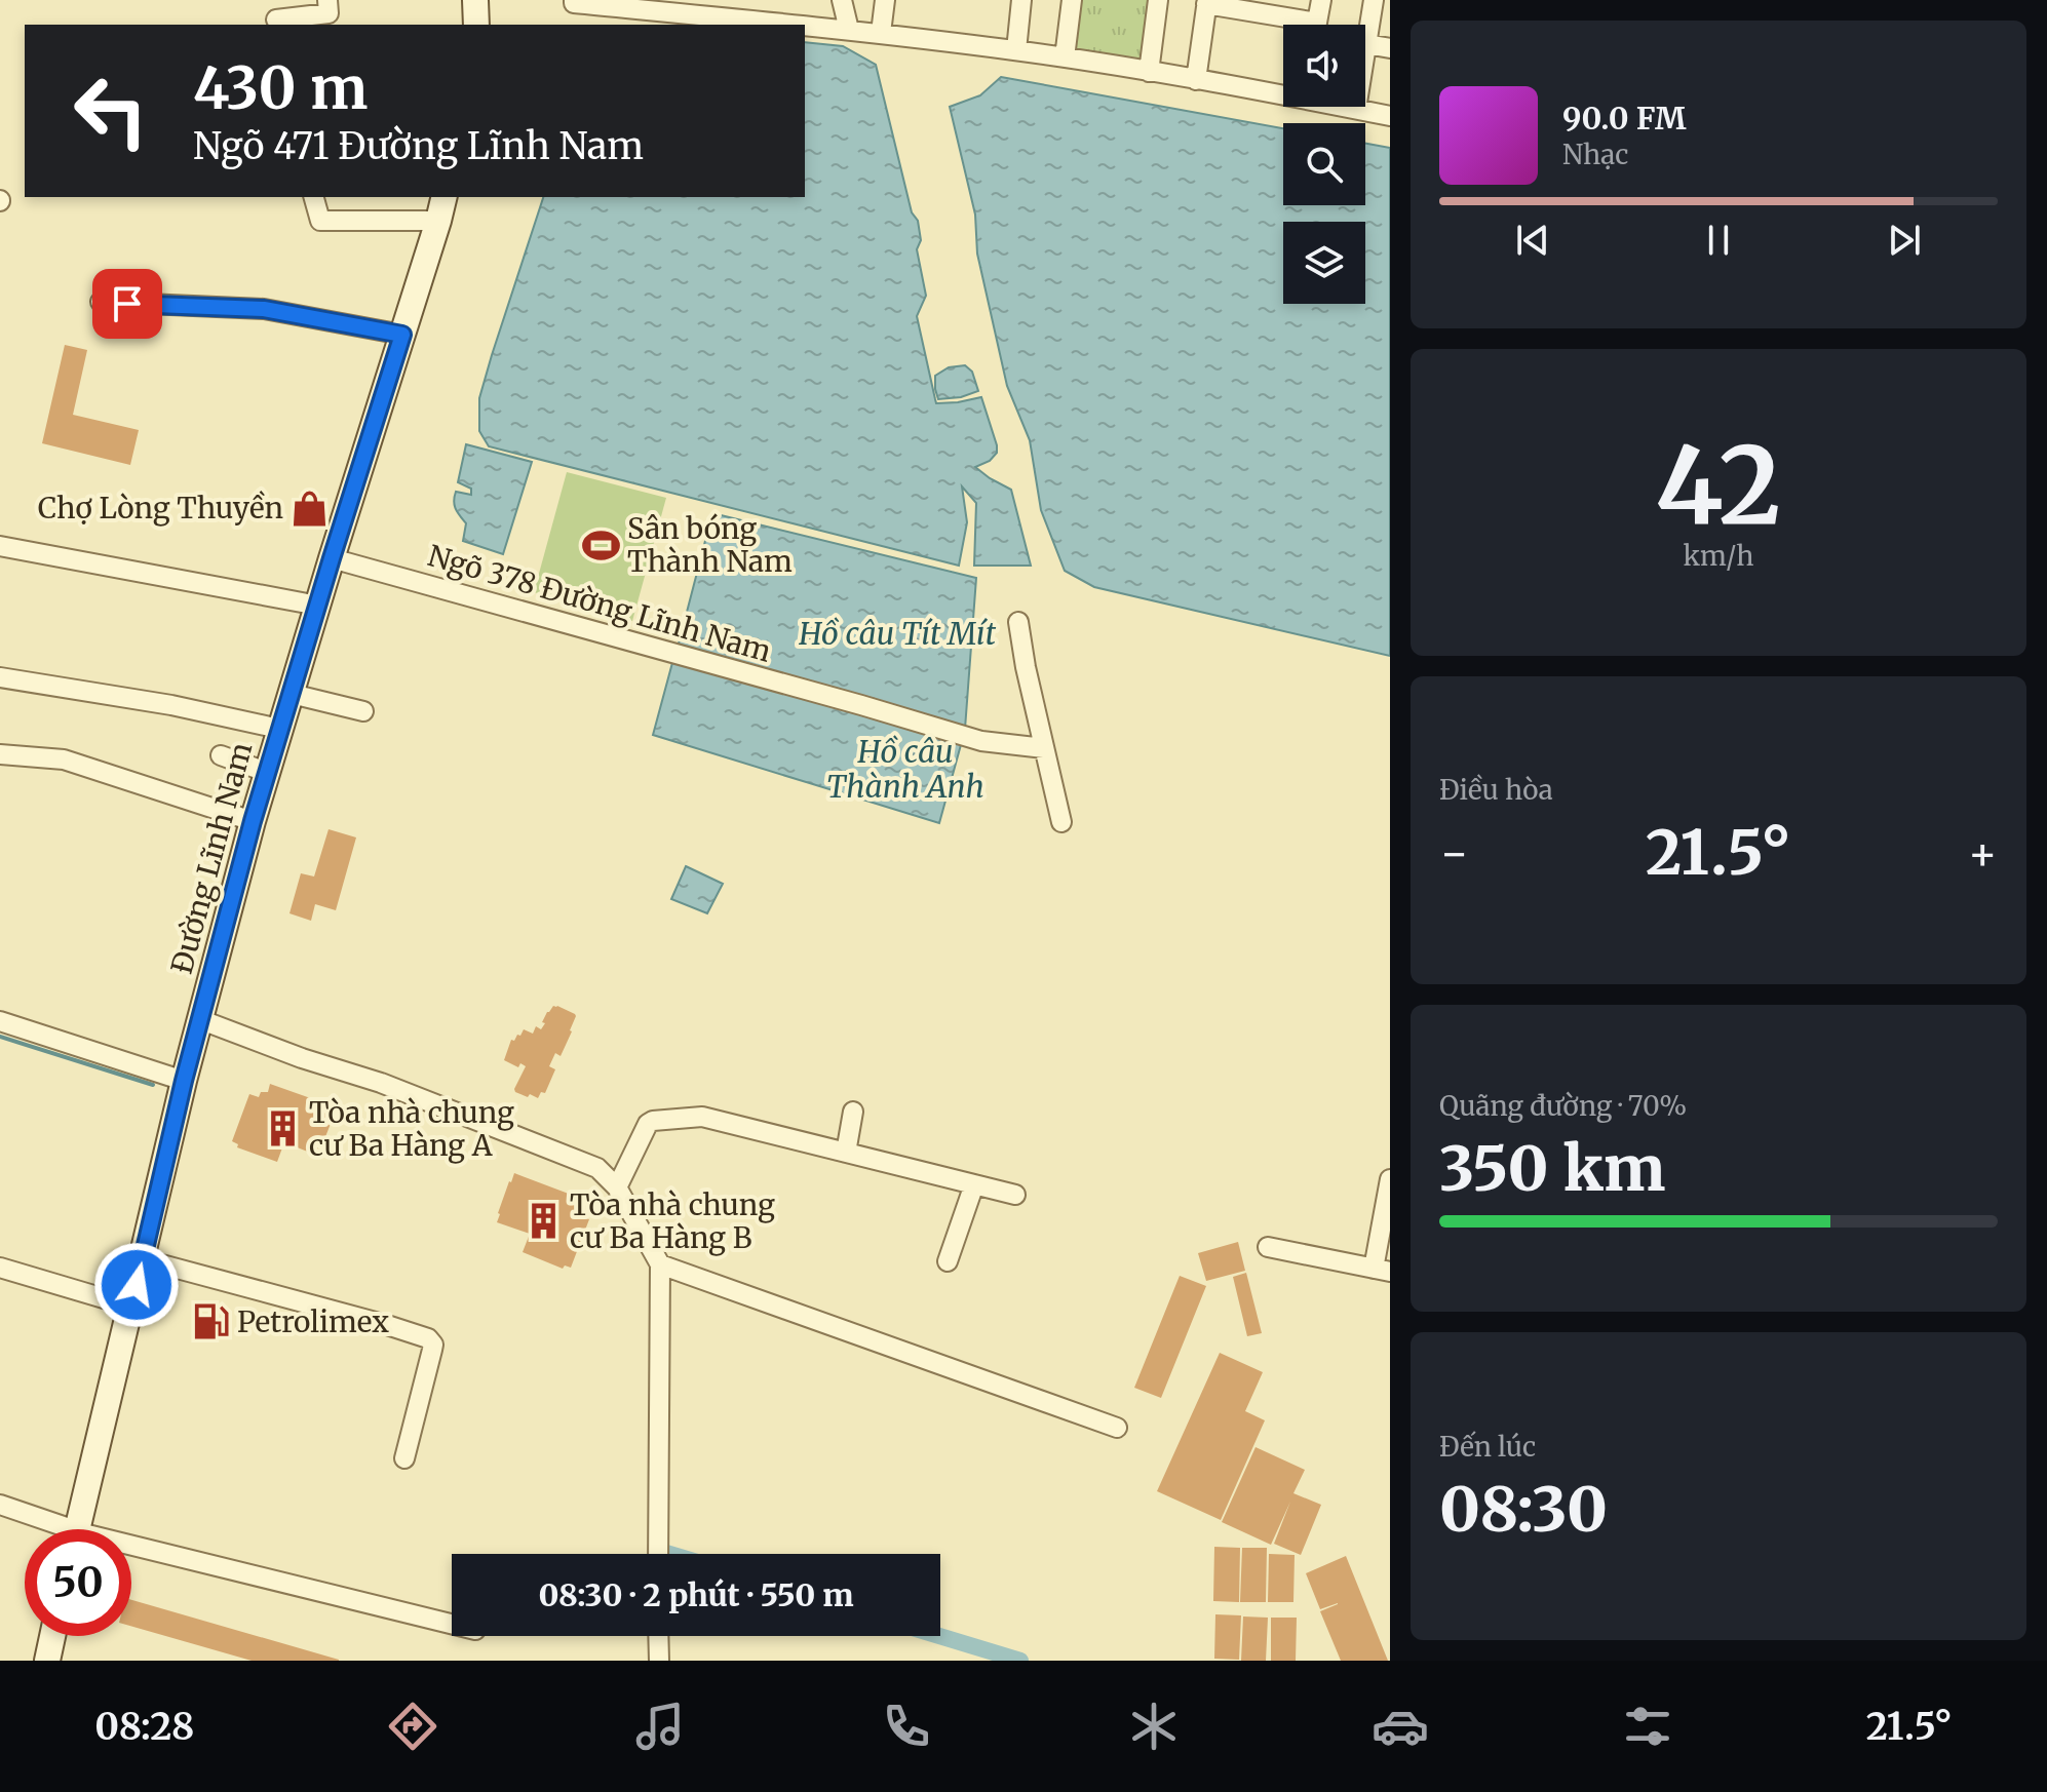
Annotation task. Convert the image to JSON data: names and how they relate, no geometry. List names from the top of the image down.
{
  "streets": {
    "main road": ["Đường Lĩnh Nam"],
    "street": ["Ngõ 378 Đường Lĩnh Nam"]
  },
  "crossings": [
    ["Ngõ 378 Đường Lĩnh Nam", "Đường Lĩnh Nam"]
  ],
  "water": ["Hồ câu Tít Mít", "Hồ câu Thành Anh"],
  "places": {
    "shop": ["Chợ Lòng Thuyền"],
    "sports": ["Sân bóng Thành Nam"],
    "building": ["Tòa nhà chung cư Ba Hàng A", "Tòa nhà chung cư Ba Hàng B"],
    "fuel station": ["Petrolimex"]
  },
  "page": {
    "turn": ["430 m", "Ngõ 471 Đường Lĩnh Nam"],
    "song": ["90.0 FM", "Nhạc"],
    "tile": [
      ["42", "km/h"],
      "Điều hòa",
      ["Quãng đường · 70%", "350 km"],
      ["Đến lúc", "08:30"]
    ],
    "heat": ["−", "21.5°", "+"],
    "limit": "50",
    "trip": "08:30 · 2 phút · 550 m",
    "tabs": ["08:28", "21.5°"]
  }
}
